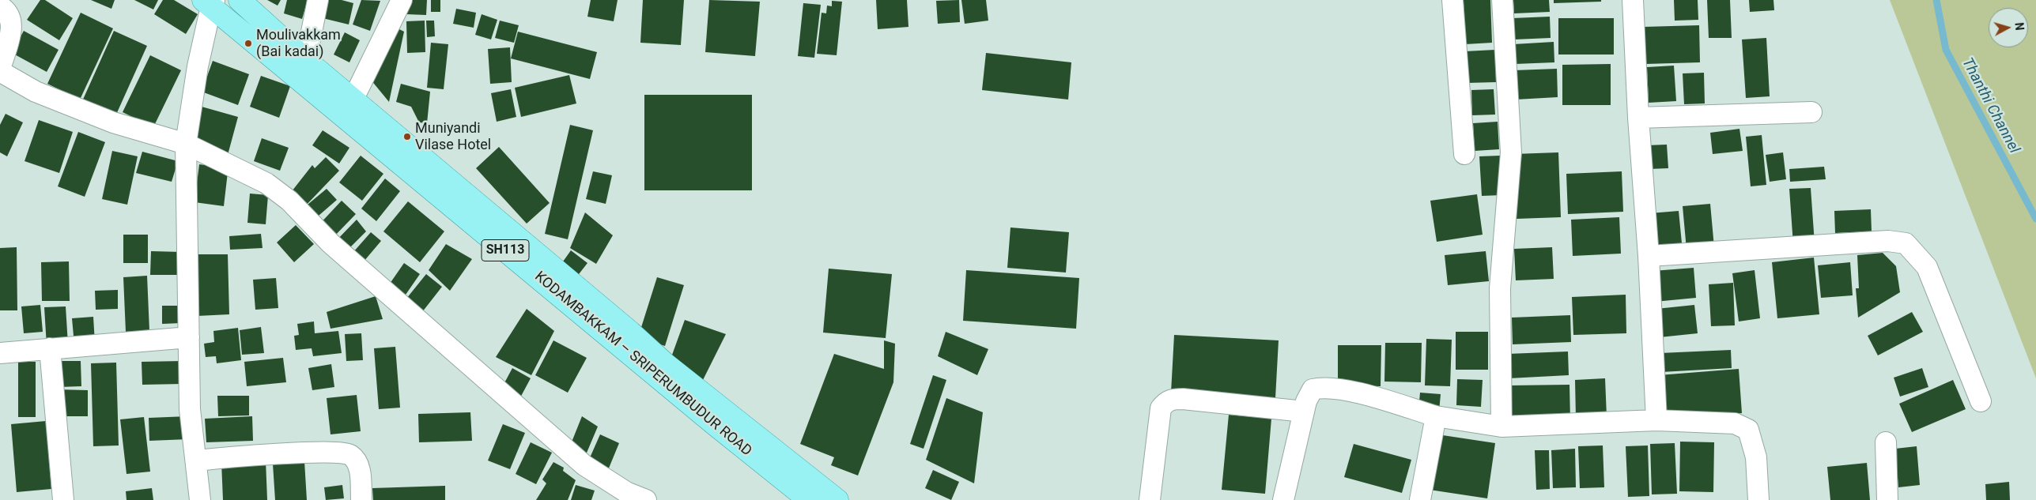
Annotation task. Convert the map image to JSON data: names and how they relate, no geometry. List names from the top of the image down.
{
  "streets": {
    "main road": ["SH113", "KODAMBAKKAM – SRIPERUMBUDUR ROAD"]
  },
  "water": ["Thanthi Channel"],
  "places": ["Moulivakkam (Bai kadai)", "Muniyandi Vilase Hotel"],
  "north": "right"
}
